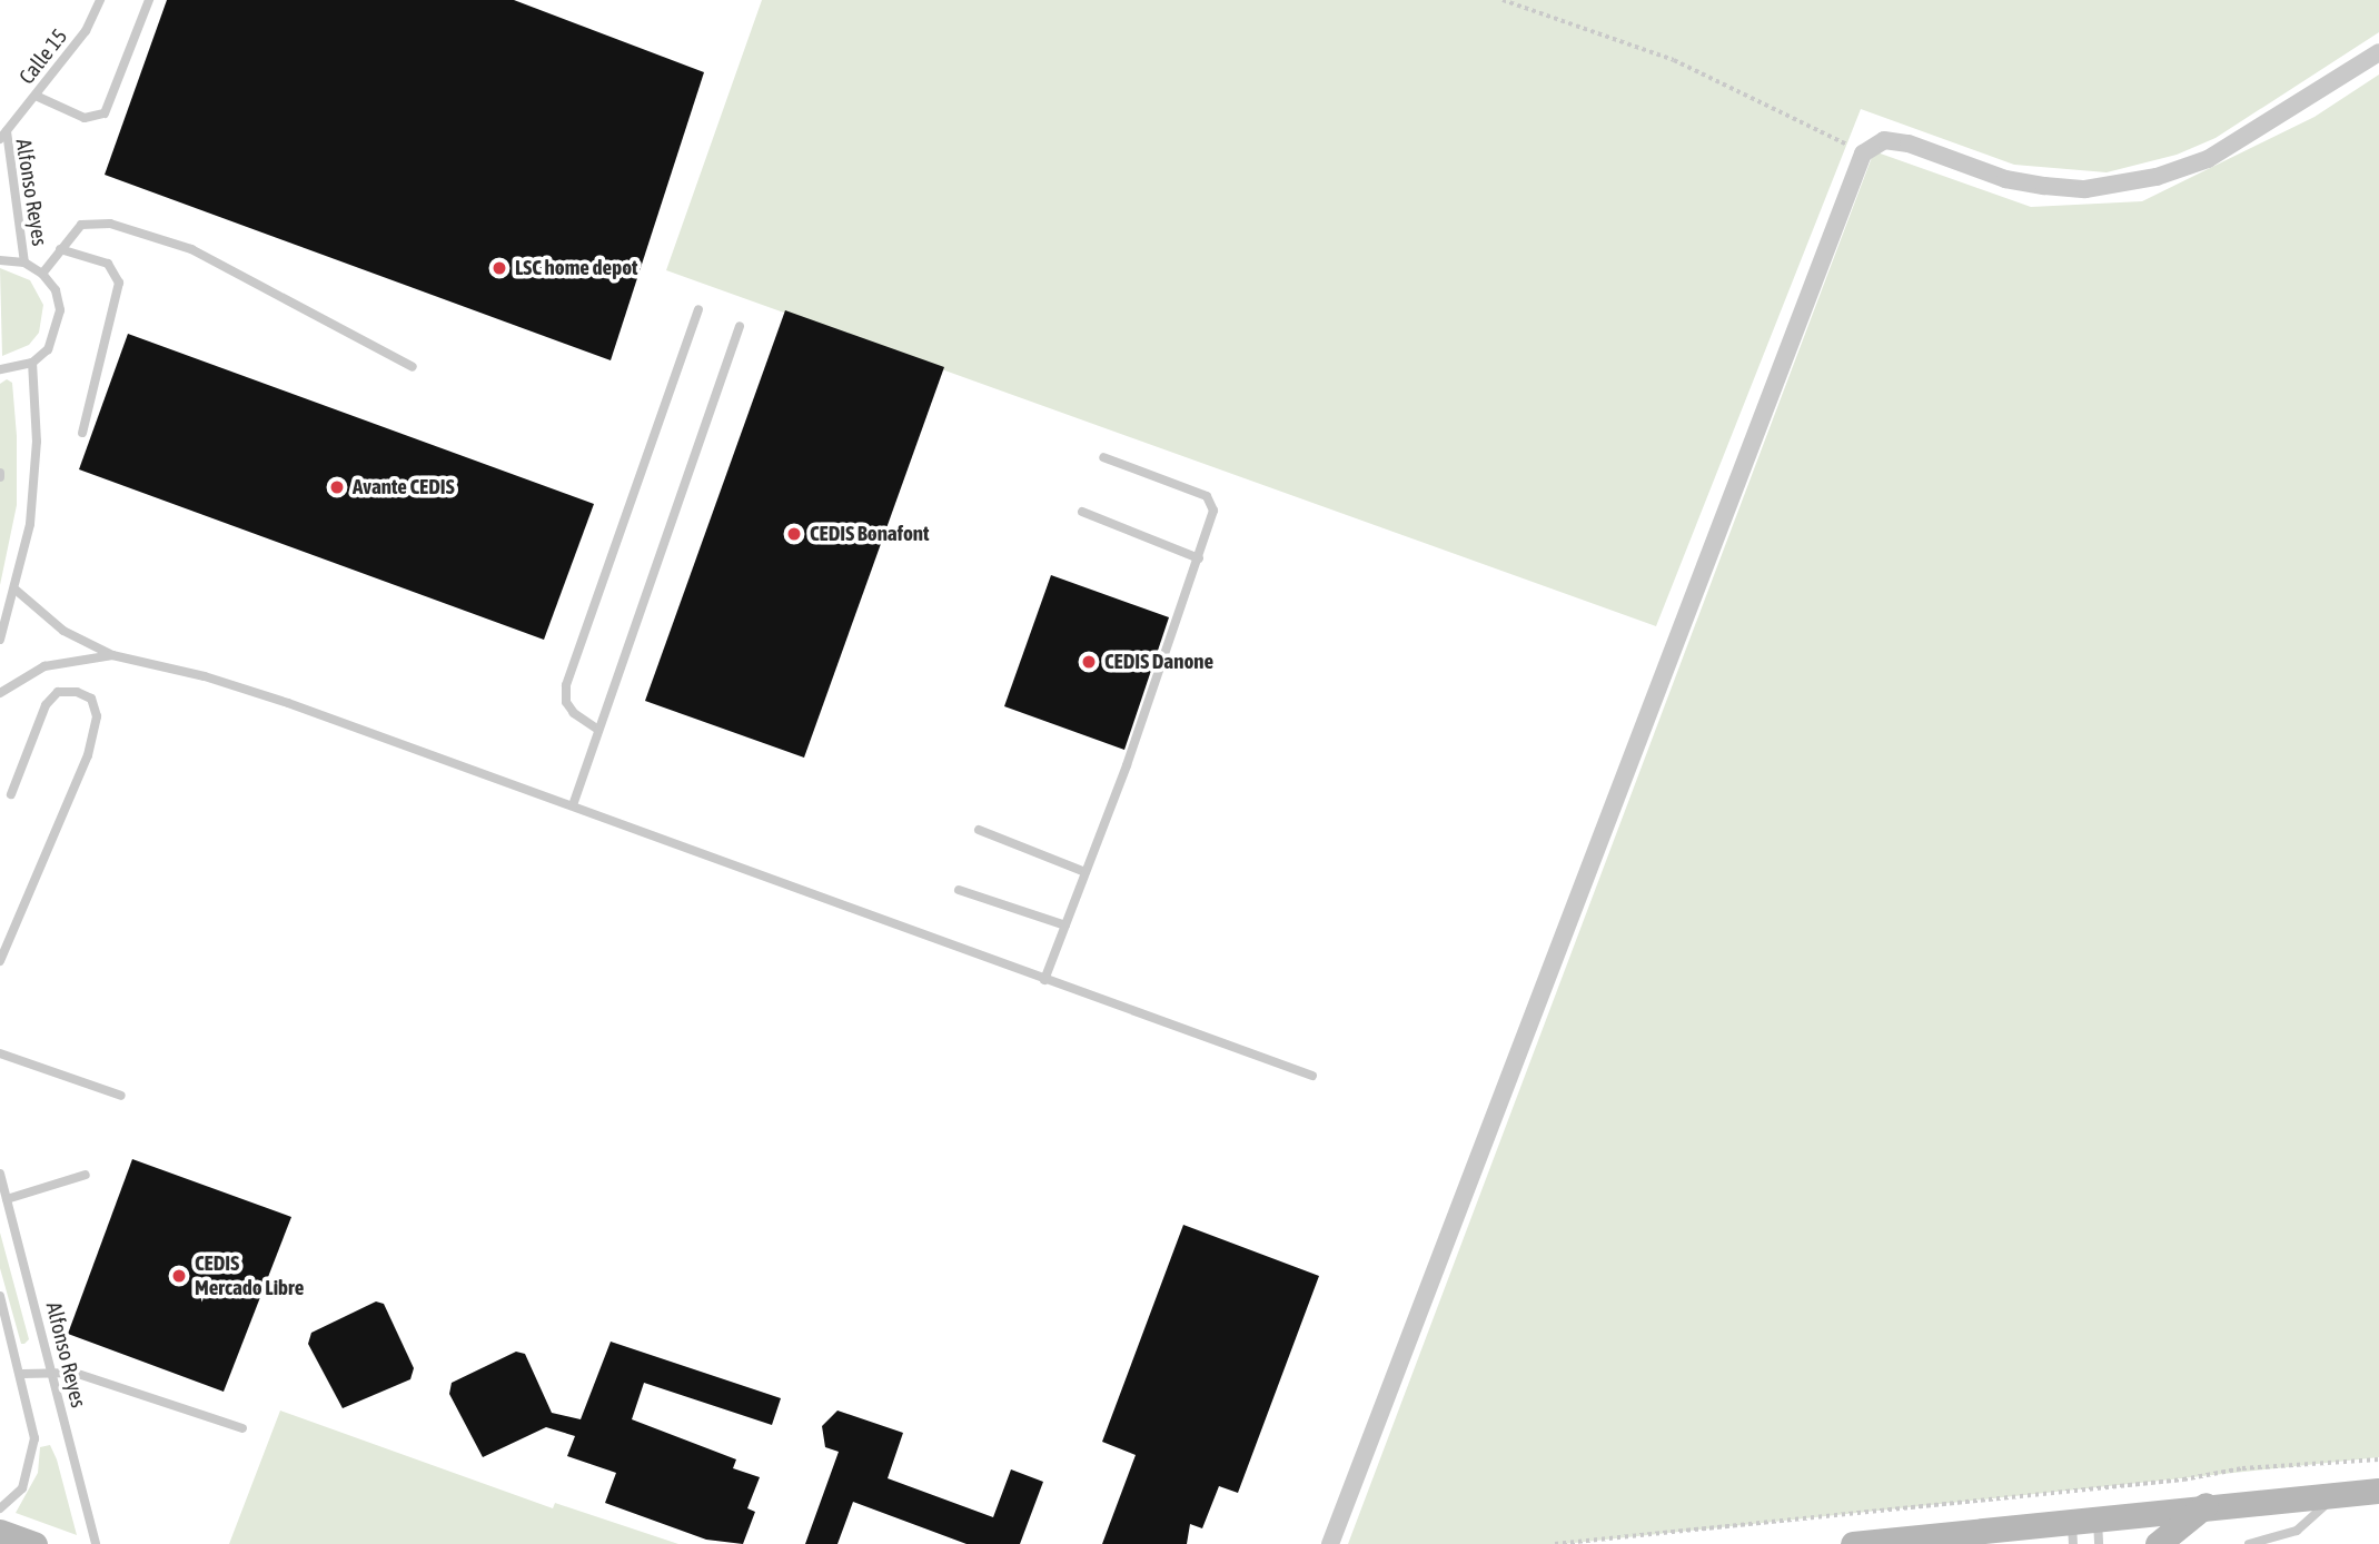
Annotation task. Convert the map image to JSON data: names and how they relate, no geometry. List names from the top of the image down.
{
  "streets": {
    "lane": ["Calle 15", "Alfonso Reyes"]
  },
  "crossings": [
    ["Calle 15", "Alfonso Reyes"]
  ],
  "places": [
    "LSC home depot",
    "Avante CEDIS",
    "CEDIS Bonafont",
    "CEDIS Danone",
    "CEDIS Mercado Libre"
  ]
}
